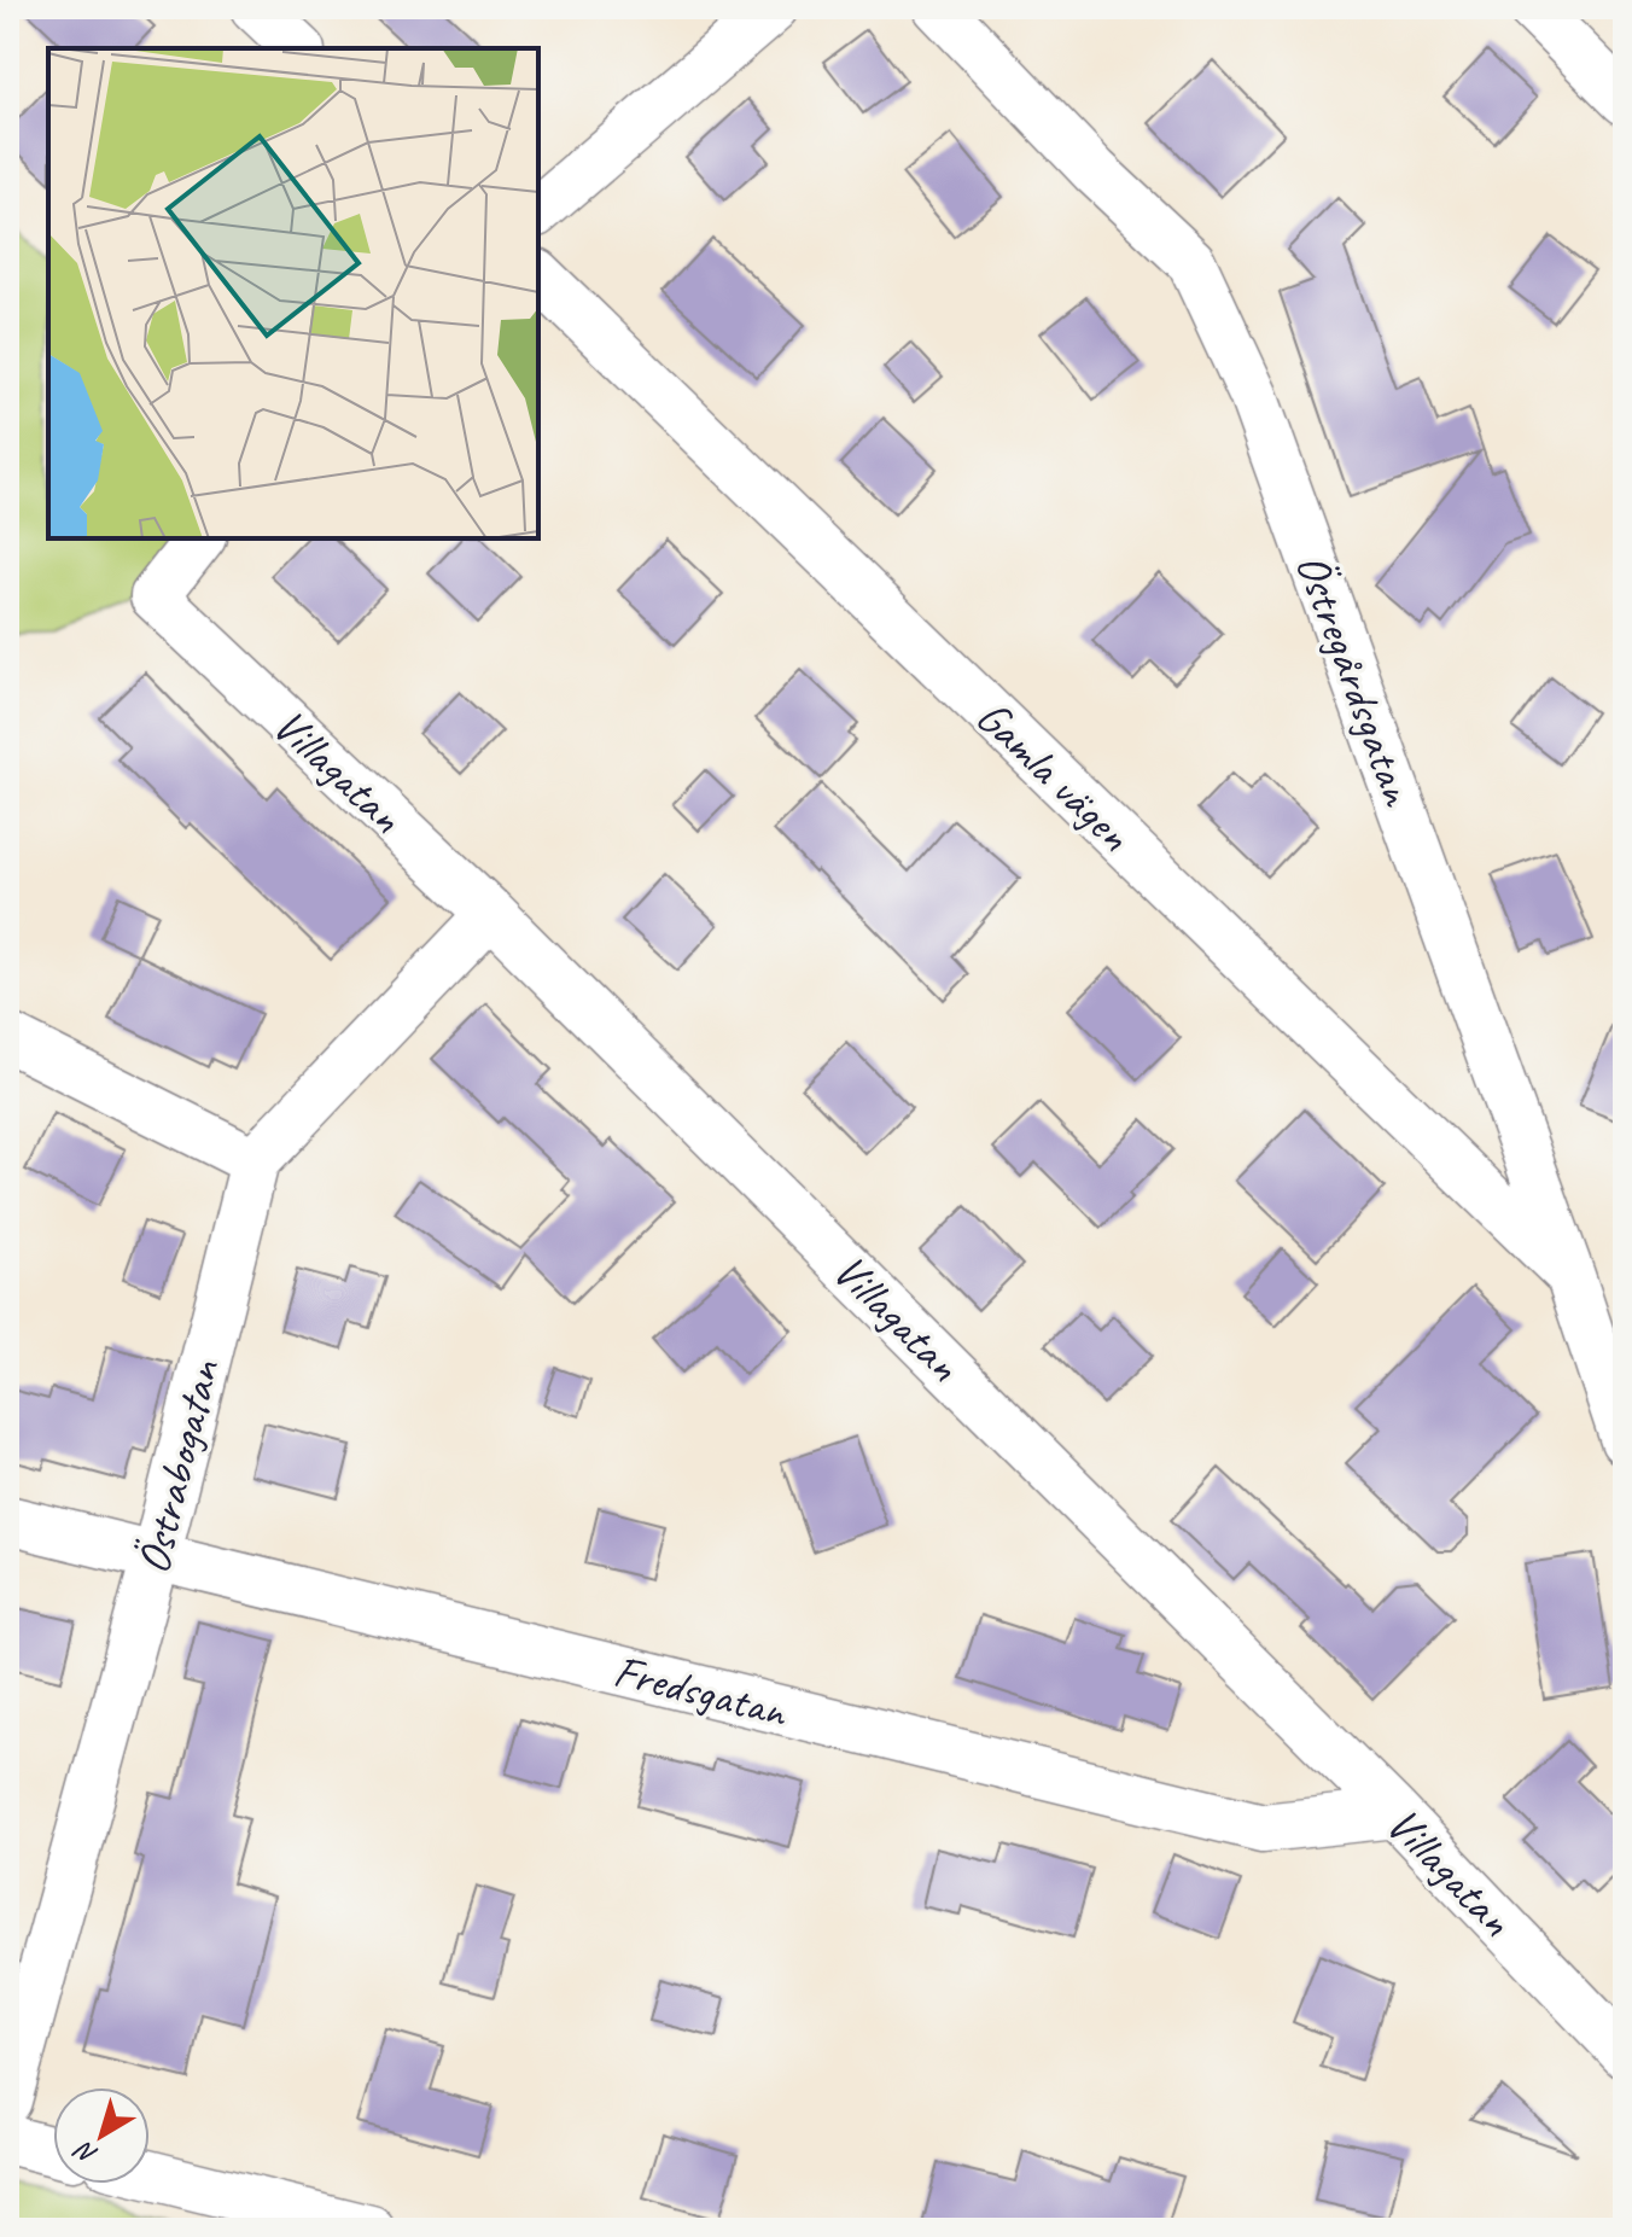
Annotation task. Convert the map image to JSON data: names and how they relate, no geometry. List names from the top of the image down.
{
  "streets": {
    "street": [
      "Östregårdsgatan",
      "Villagatan",
      "Gamla vägen",
      "Östrabogatan",
      "Fredsgatan"
    ]
  },
  "crossings": [
    ["Östregårdsgatan", "Gamla vägen"],
    ["Villagatan", "Östrabogatan"],
    ["Villagatan", "Fredsgatan"],
    ["Östrabogatan", "Fredsgatan"]
  ],
  "north": "bottom left"
}
